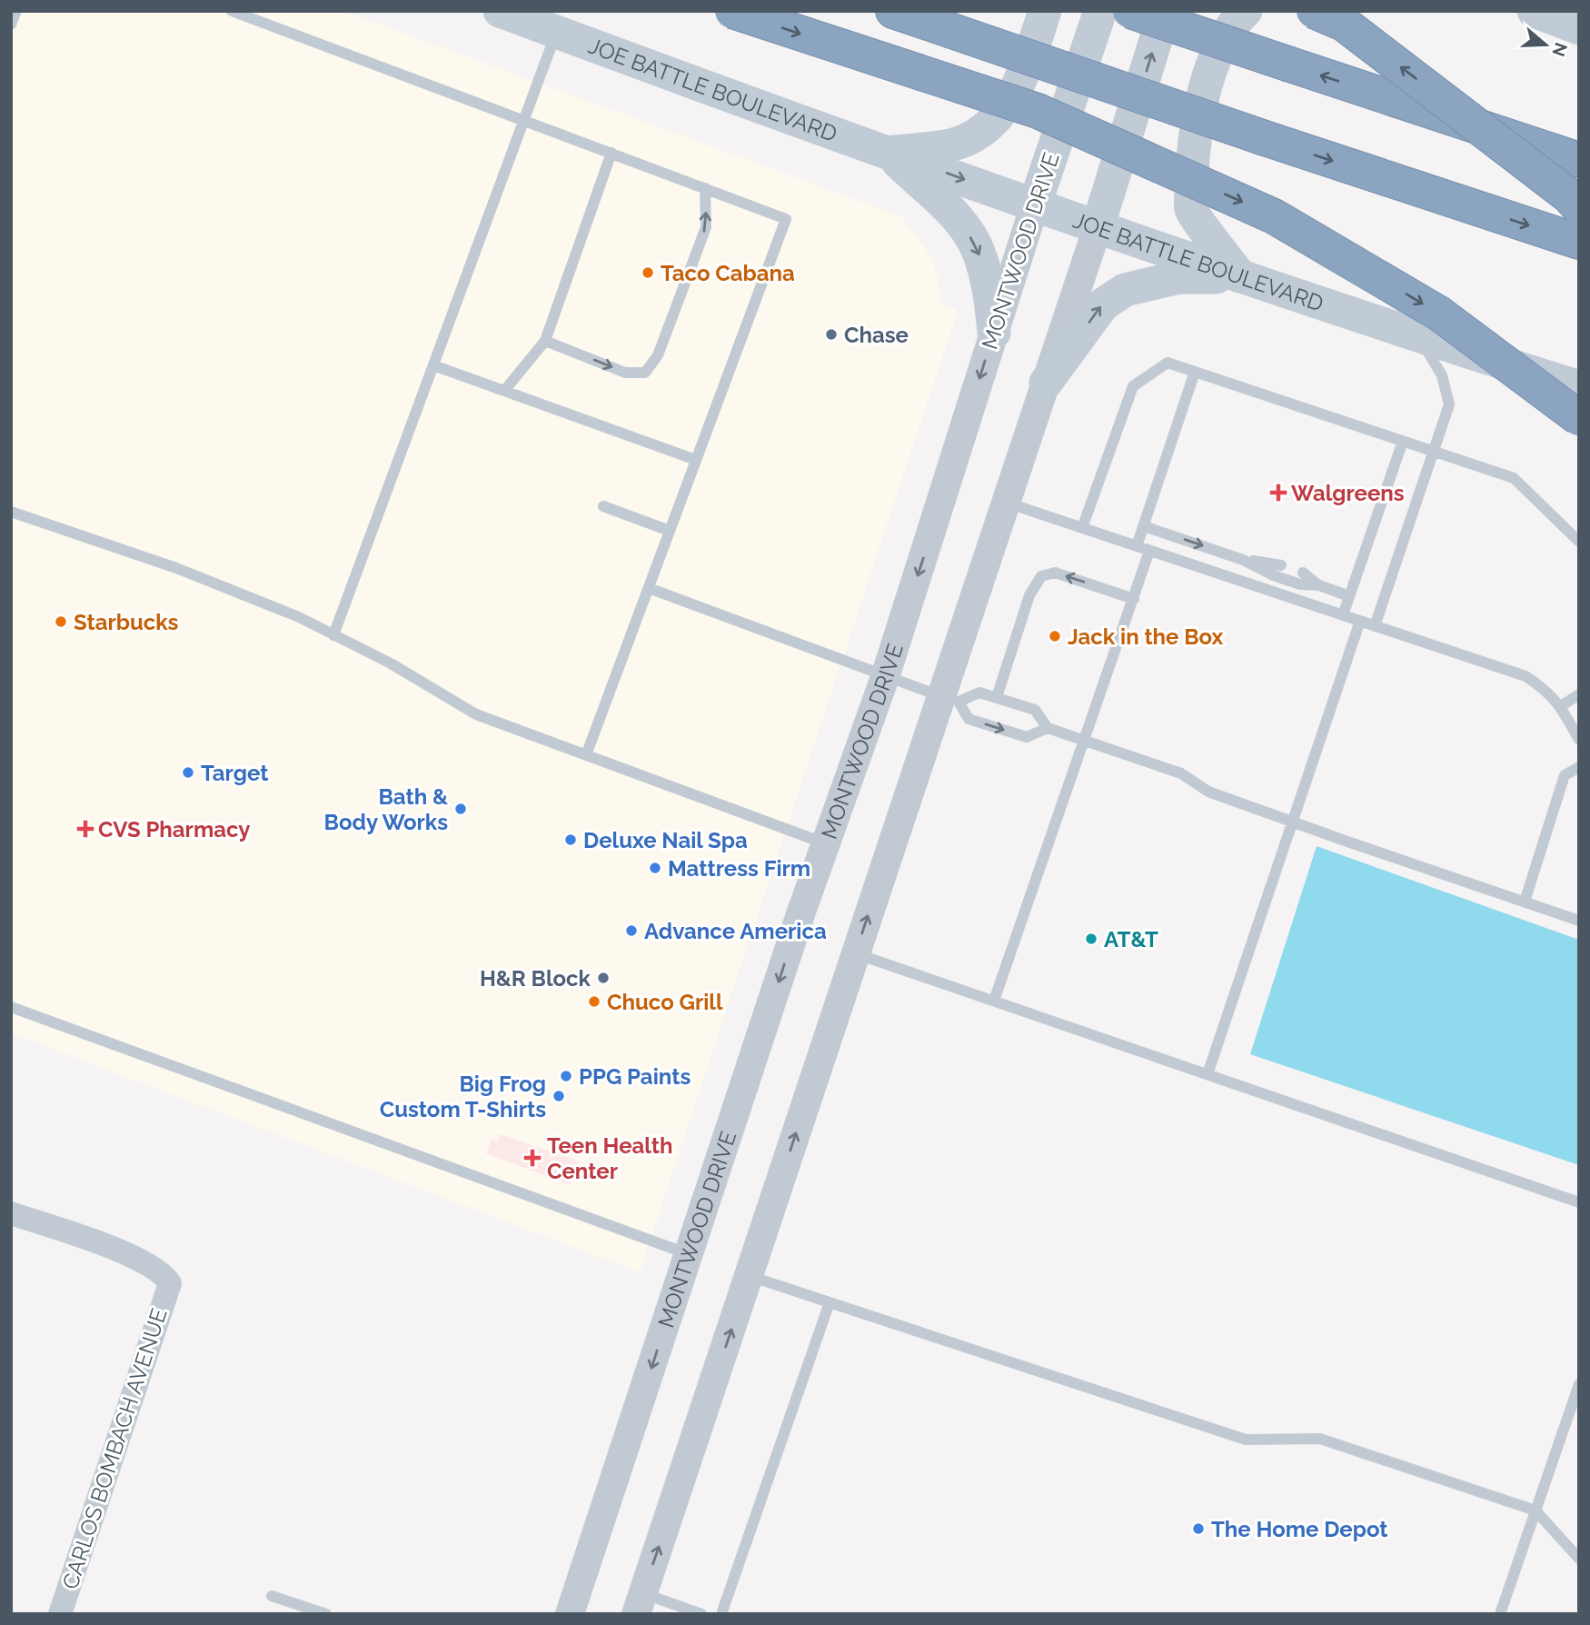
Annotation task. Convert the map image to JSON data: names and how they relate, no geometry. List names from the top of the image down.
{
  "streets": {
    "main road": ["JOE BATTLE BOULEVARD", "MONTWOOD DRIVE"],
    "street": ["CARLOS BOMBACH AVENUE"]
  },
  "crossings": [
    ["JOE BATTLE BOULEVARD", "MONTWOOD DRIVE"]
  ],
  "one_way": ["MONTWOOD DRIVE"],
  "places": {
    "other": [
      "Taco Cabana",
      "Chase",
      "Starbucks",
      "Jack in the Box",
      "Target",
      "Bath & Body Works",
      "Deluxe Nail Spa",
      "Mattress Firm",
      "Advance America",
      "AT&T",
      "H&R Block",
      "Chuco Grill",
      "PPG Paints",
      "Big Frog Custom T-Shirts",
      "The Home Depot"
    ],
    "health": ["Walgreens", "CVS Pharmacy", "Teen Health Center"]
  },
  "north": "right"
}
